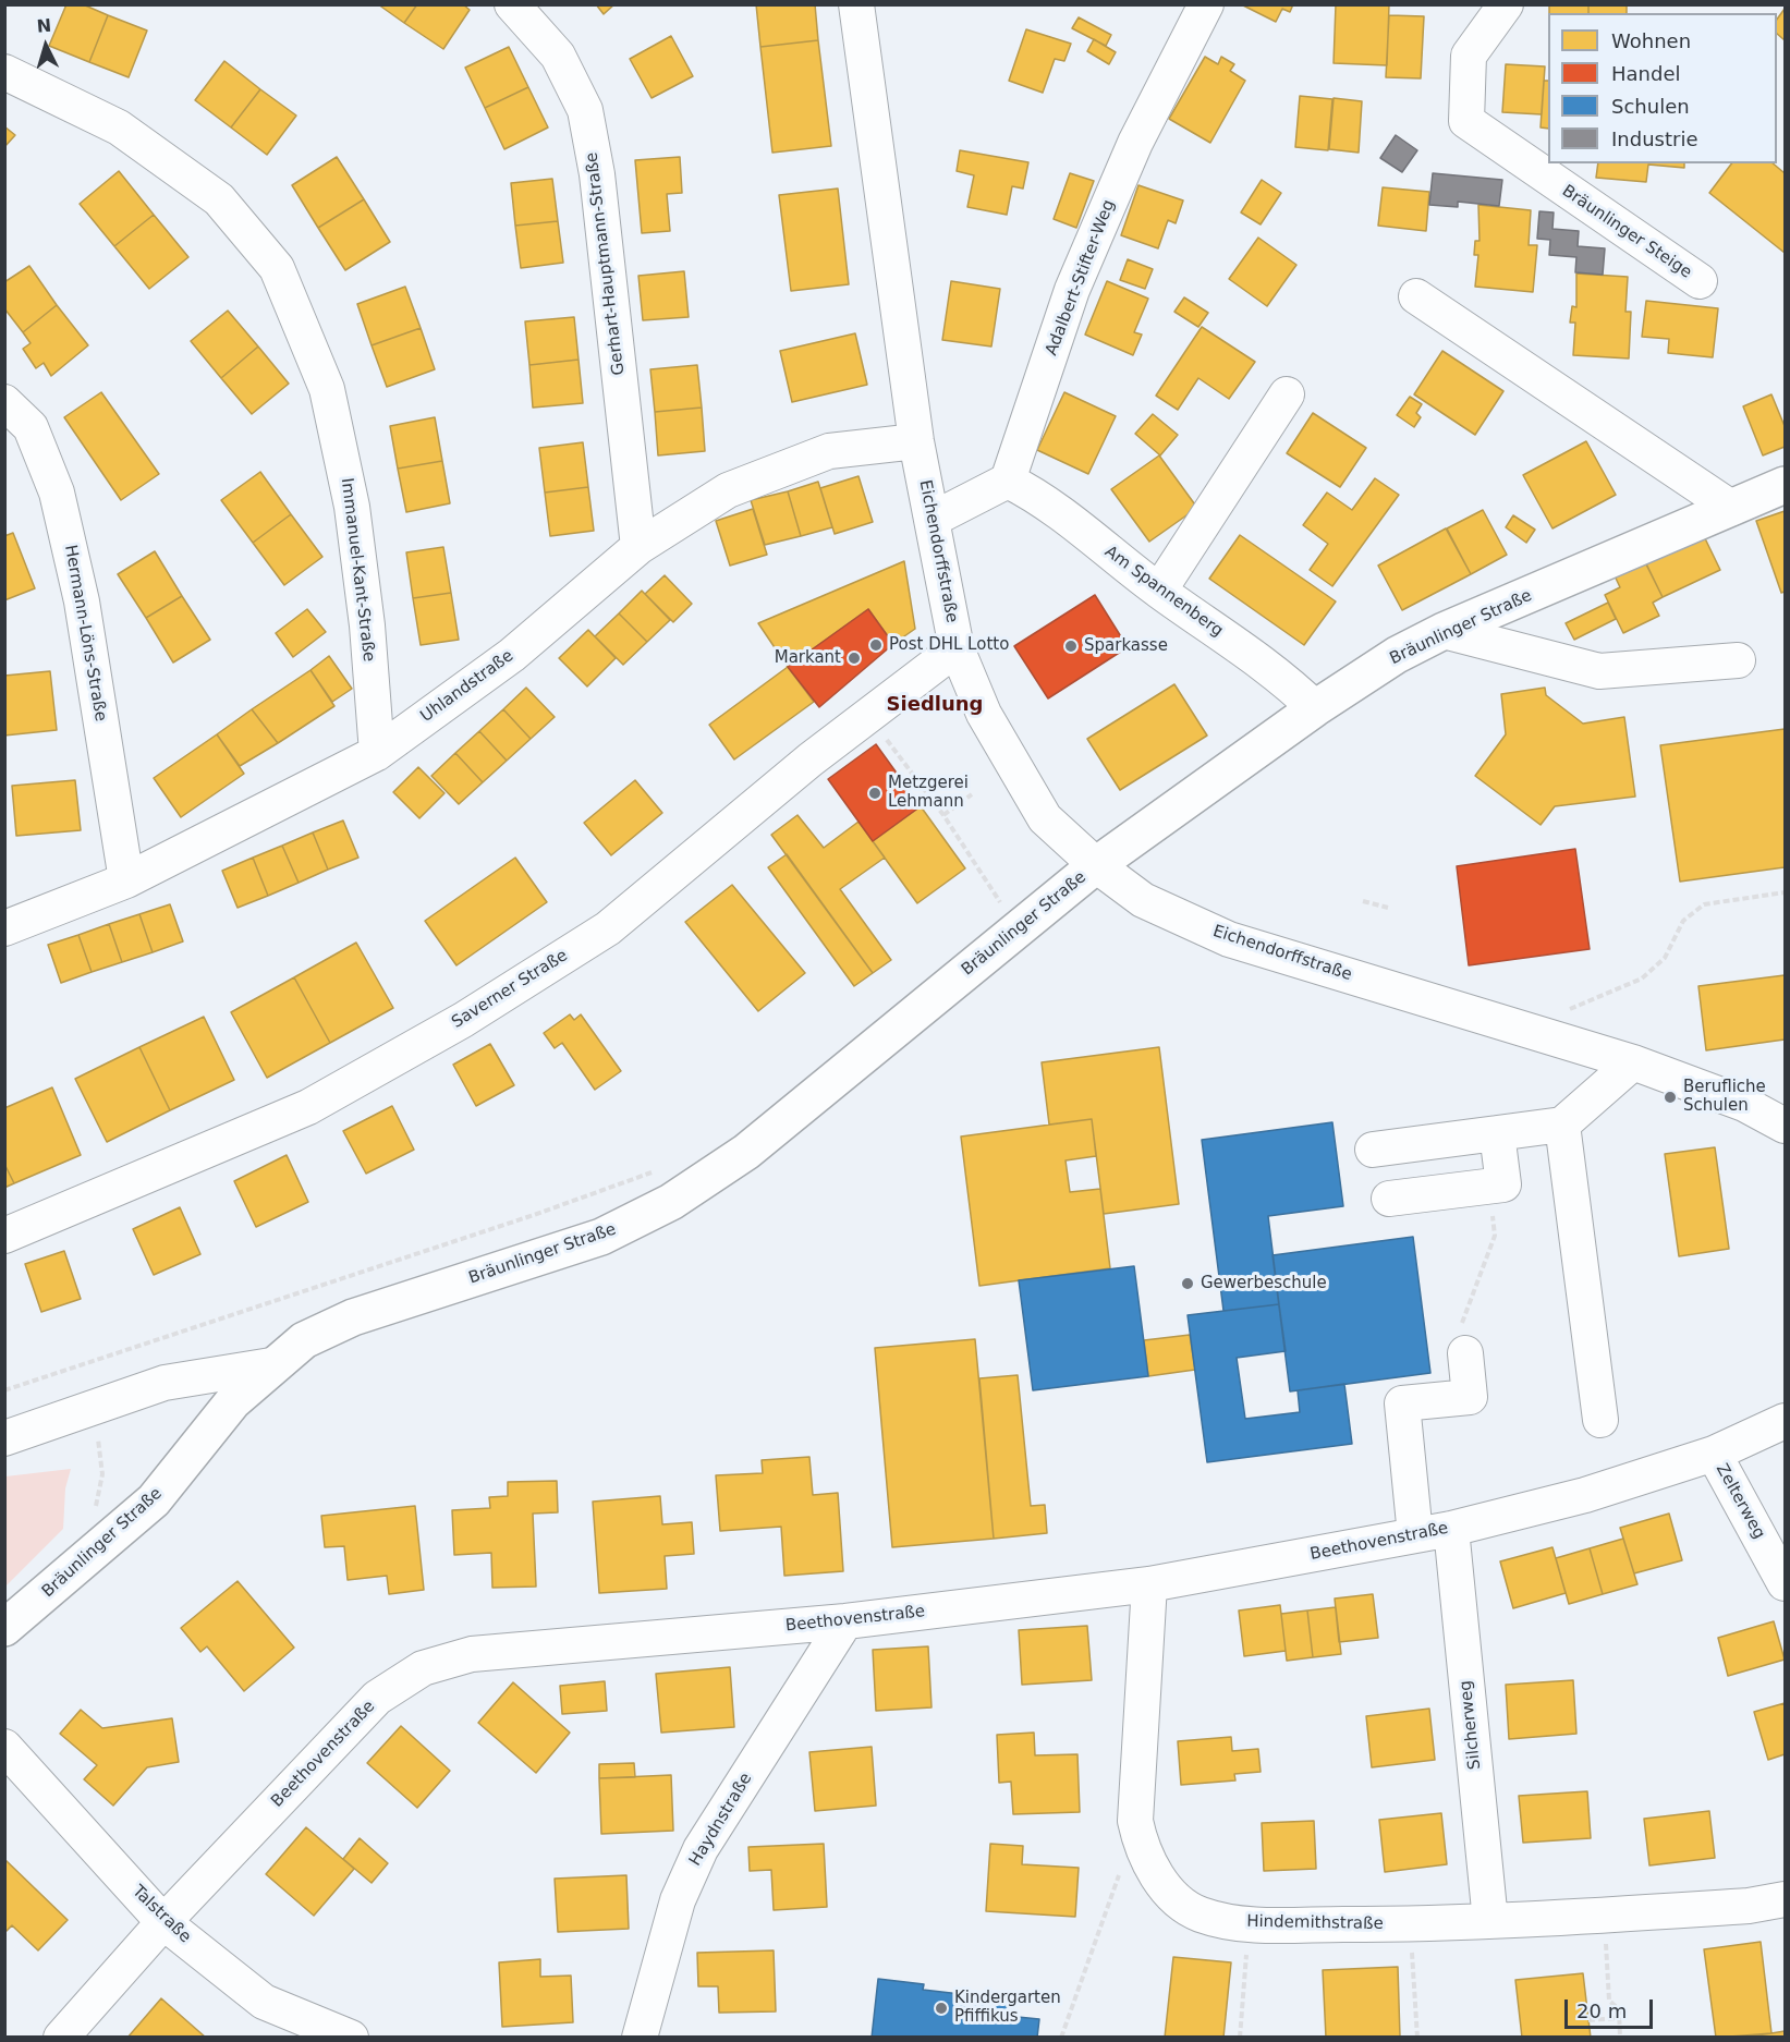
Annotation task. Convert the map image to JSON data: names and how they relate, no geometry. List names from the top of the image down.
{
  "streets": {
    "main road": ["Bräunlinger Straße"],
    "street": [
      "Bräunlinger Steige",
      "Gerhart-Hauptmann-Straße",
      "Adalbert-Stifter-Weg",
      "Eichendorffstraße",
      "Immanuel-Kant-Straße",
      "Am Spannenberg",
      "Hermann-Löns-Straße",
      "Uhlandstraße",
      "Saverner Straße",
      "Zelterweg",
      "Beethovenstraße",
      "Silcherweg",
      "Haydnstraße",
      "Talstraße",
      "Hindemithstraße"
    ]
  },
  "crossings": [
    ["Gerhart-Hauptmann-Straße", "Uhlandstraße"],
    ["Adalbert-Stifter-Weg", "Am Spannenberg"],
    ["Eichendorffstraße", "Bräunlinger Straße"],
    ["Eichendorffstraße", "Uhlandstraße"],
    ["Eichendorffstraße", "Saverner Straße"],
    ["Immanuel-Kant-Straße", "Uhlandstraße"],
    ["Am Spannenberg", "Bräunlinger Straße"],
    ["Hermann-Löns-Straße", "Uhlandstraße"],
    ["Zelterweg", "Beethovenstraße"],
    ["Beethovenstraße", "Silcherweg"],
    ["Beethovenstraße", "Haydnstraße"],
    ["Beethovenstraße", "Talstraße"],
    ["Beethovenstraße", "Hindemithstraße"],
    ["Silcherweg", "Hindemithstraße"]
  ],
  "districts": ["Siedlung"],
  "places": [
    "Post DHL Lotto",
    "Sparkasse",
    "Markant",
    "Metzgerei Lehmann",
    "Berufliche Schulen",
    "Gewerbeschule",
    "Kindergarten Pfiffikus"
  ],
  "legend": [
    "Wohnen",
    "Handel",
    "Schulen",
    "Industrie"
  ],
  "scale_bar": "20 m",
  "north": "top"
}
